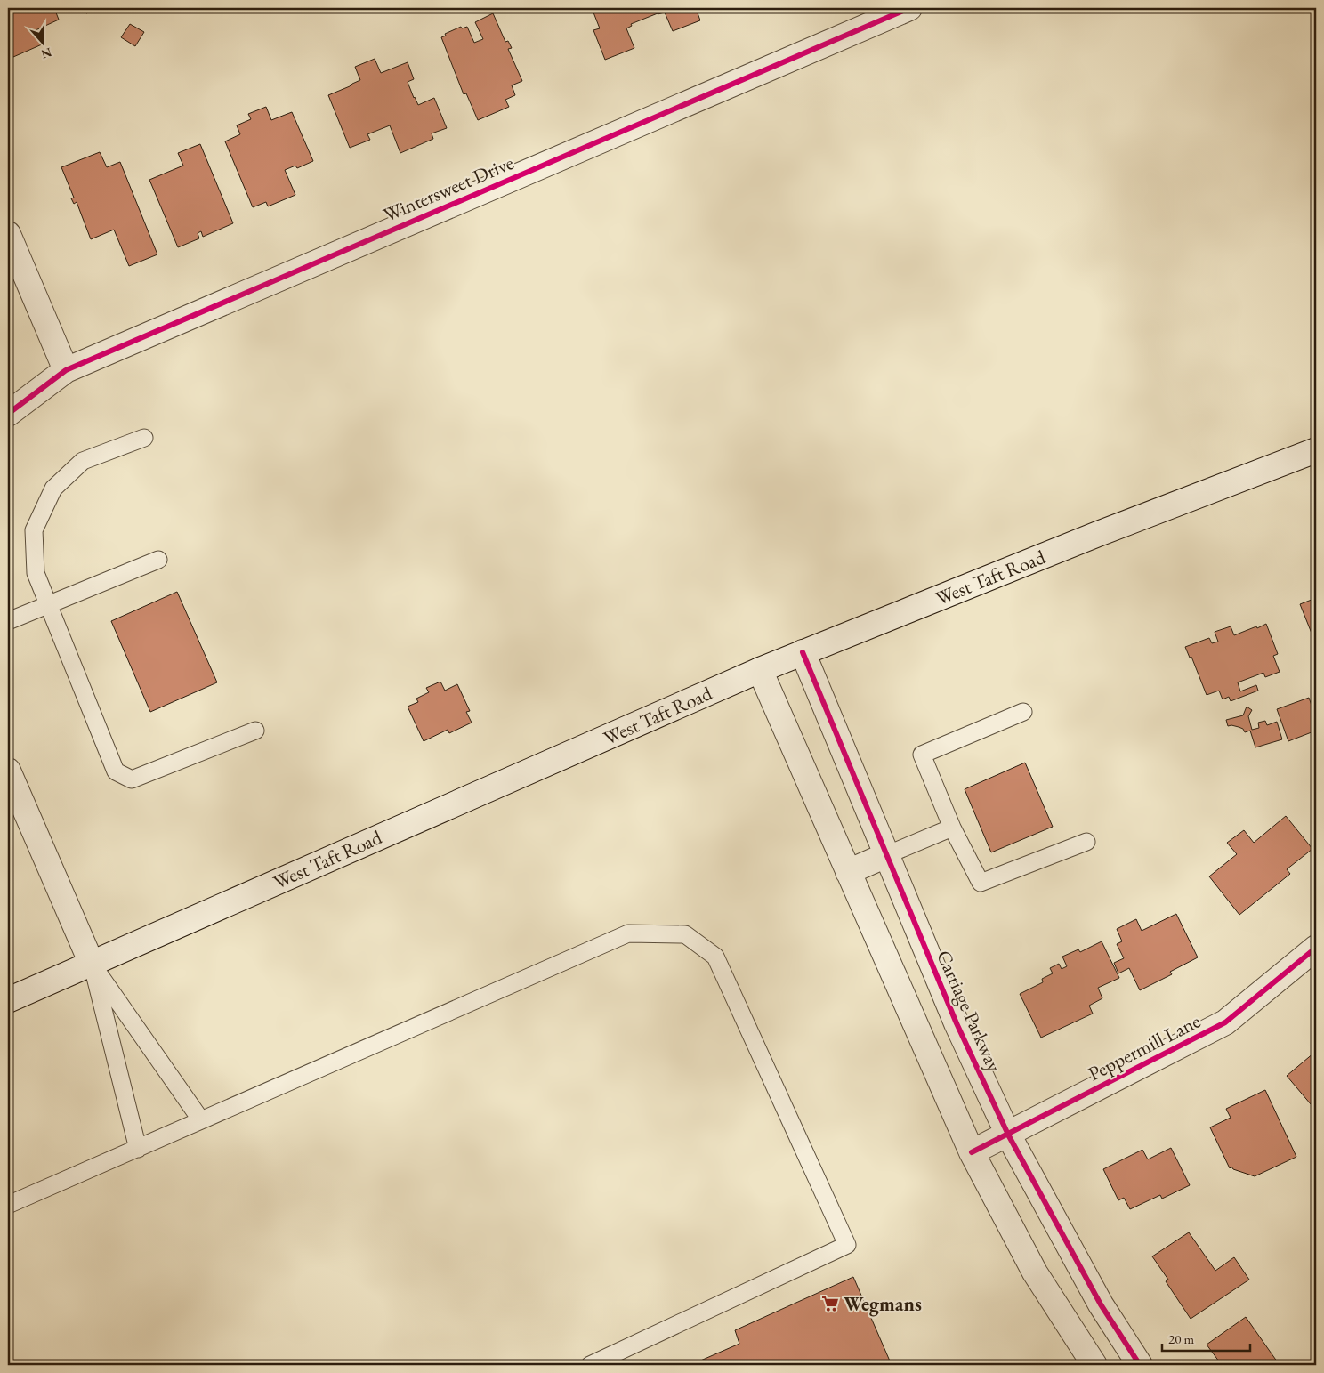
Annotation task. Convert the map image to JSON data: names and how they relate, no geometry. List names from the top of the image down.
{
  "streets": {
    "street": [
      "Wintersweet Drive",
      "West Taft Road",
      "Carriage Parkway",
      "Peppermill Lane"
    ]
  },
  "crossings": [
    ["West Taft Road", "Carriage Parkway"],
    ["Carriage Parkway", "Peppermill Lane"]
  ],
  "places": {
    "supermarket": ["Wegmans"]
  },
  "scale_bar": "20 m",
  "north": "bottom"
}
